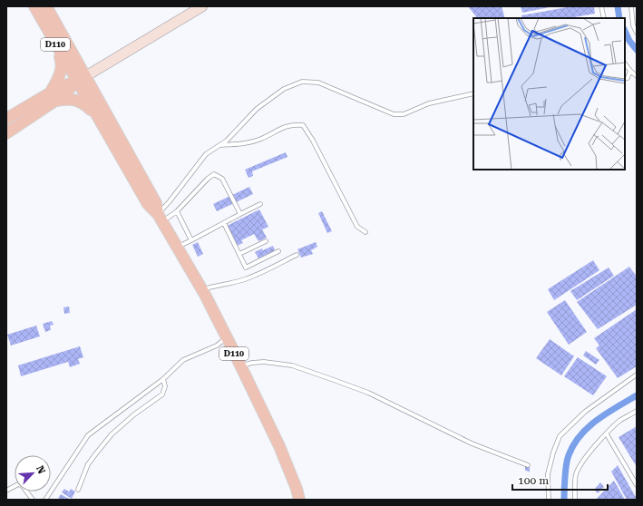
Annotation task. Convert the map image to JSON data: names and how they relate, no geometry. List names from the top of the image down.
{
  "streets": {
    "main road": ["D110"]
  },
  "scale_bar": "100 m",
  "north": "top right"
}
